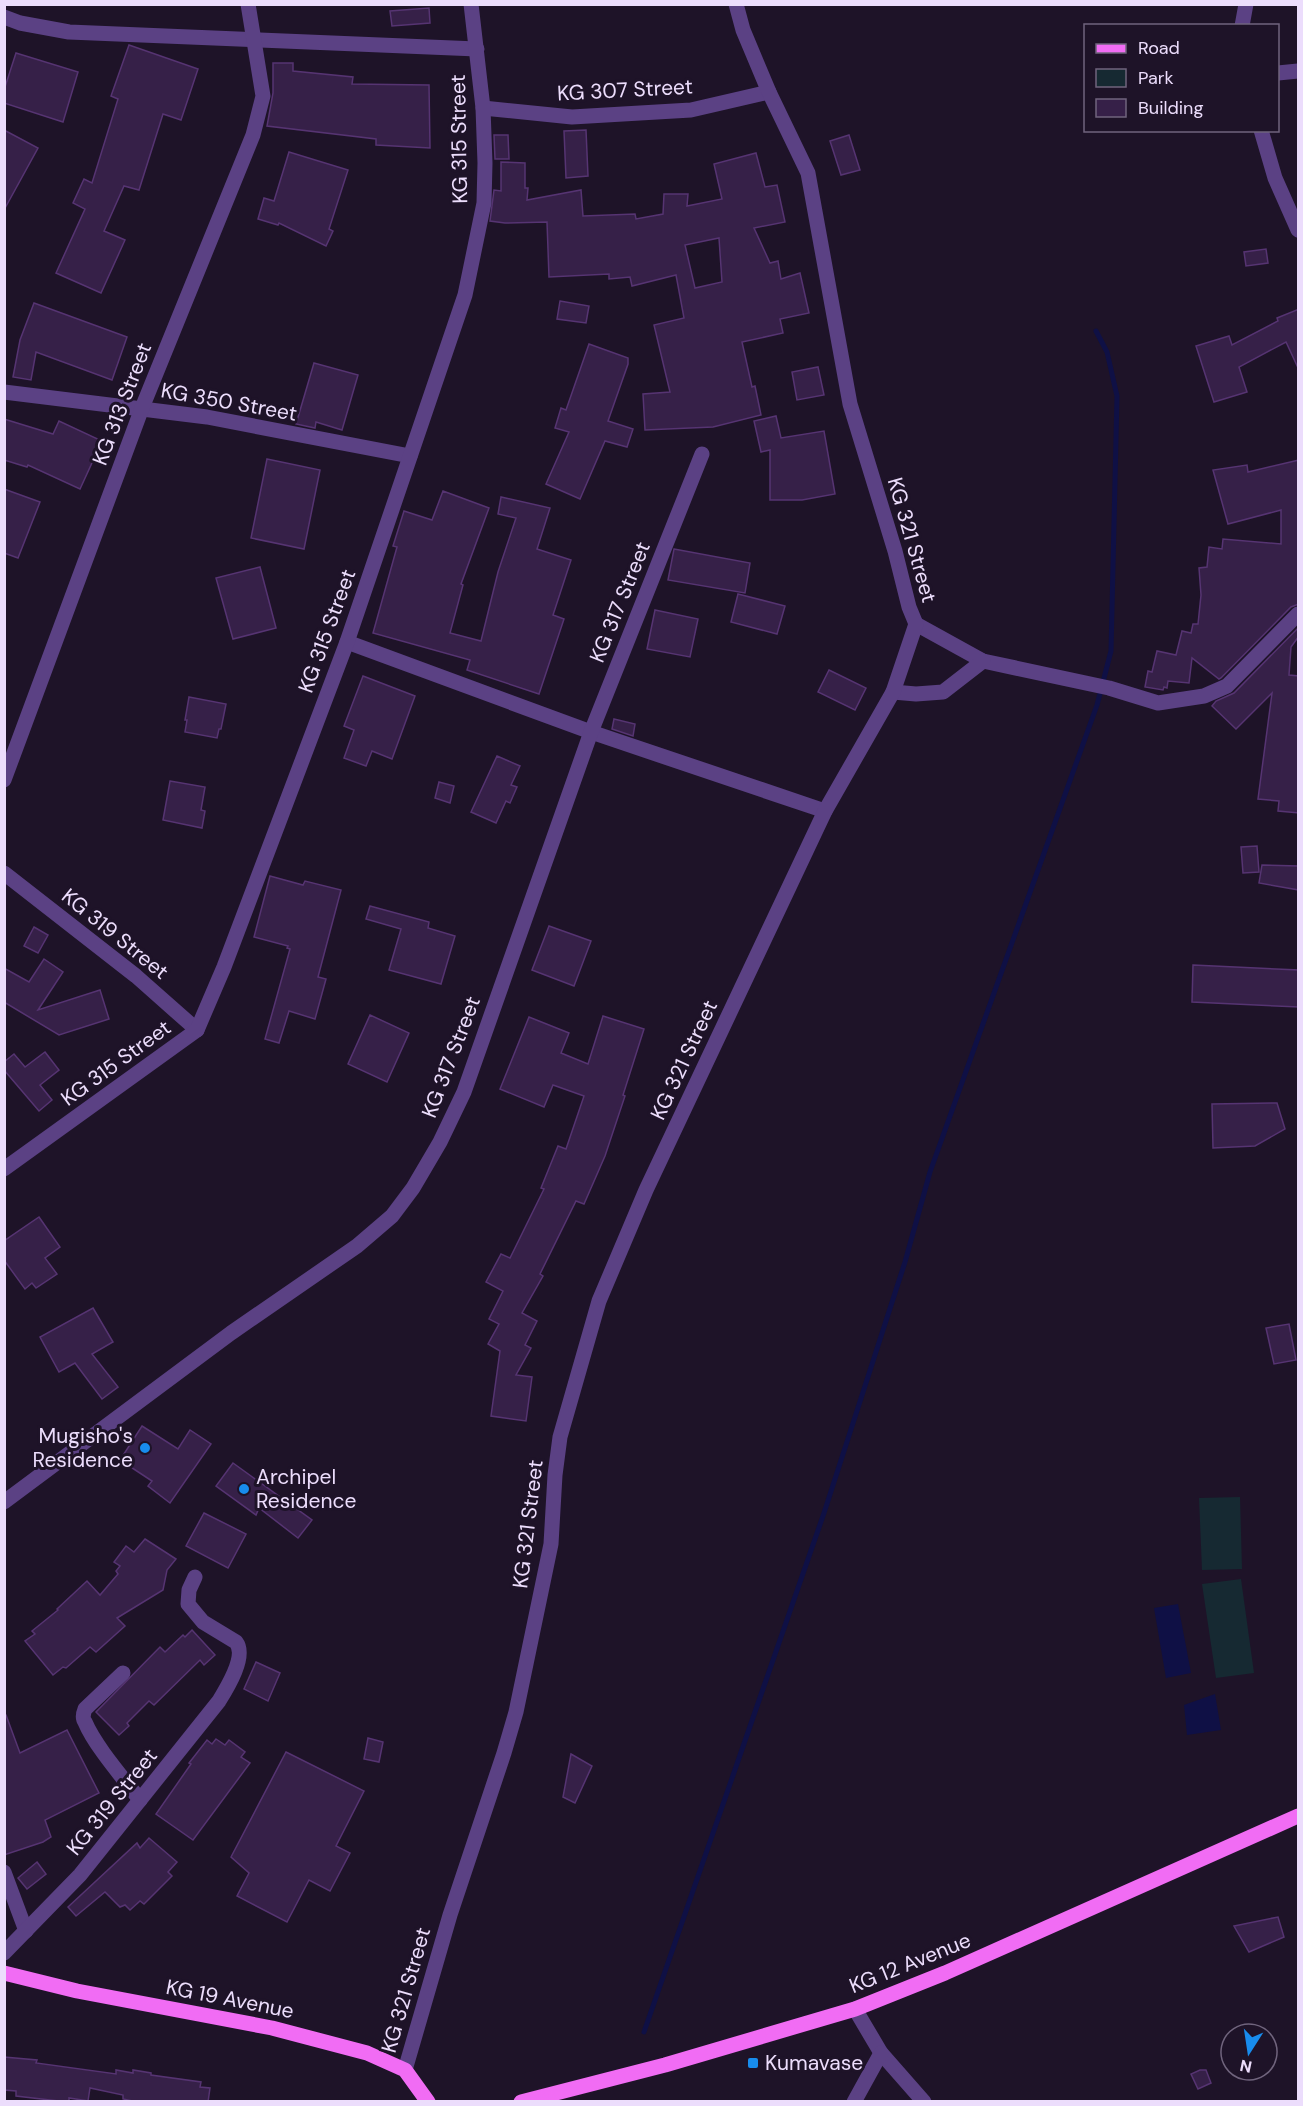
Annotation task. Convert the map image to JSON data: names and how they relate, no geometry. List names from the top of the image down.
{
  "streets": {
    "main road": ["KG 12 Avenue", "KG 19 Avenue"],
    "street": [
      "KG 307 Street",
      "KG 315 Street",
      "KG 350 Street",
      "KG 313 Street",
      "KG 321 Street",
      "KG 317 Street",
      "KG 319 Street"
    ]
  },
  "crossings": [
    ["KG 307 Street", "KG 315 Street"],
    ["KG 307 Street", "KG 321 Street"],
    ["KG 315 Street", "KG 350 Street"],
    ["KG 315 Street", "KG 319 Street"],
    ["KG 350 Street", "KG 313 Street"],
    ["KG 321 Street", "KG 19 Avenue"]
  ],
  "places": {
    "other": ["Mugisho's Residence", "Archipel Residence"],
    "transit": ["Kumavase"]
  },
  "legend": ["Road", "Park", "Building"],
  "north": "bottom"
}
